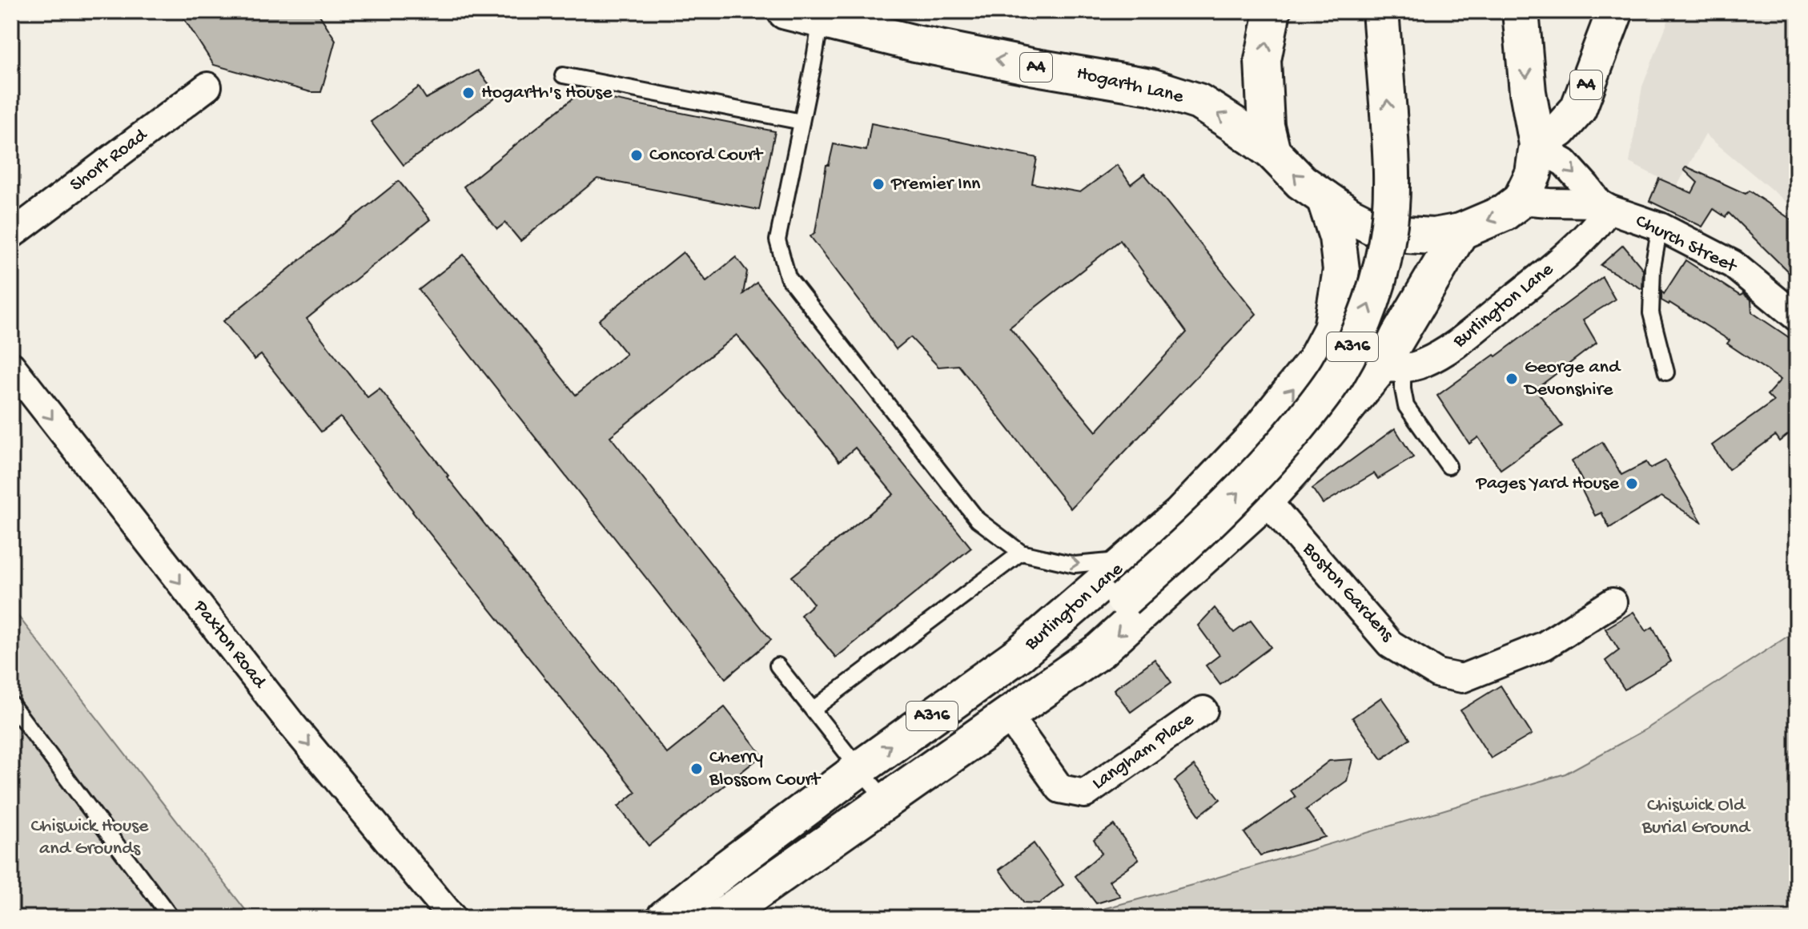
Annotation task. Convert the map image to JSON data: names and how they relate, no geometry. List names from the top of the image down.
{
  "streets": {
    "highway": [
      "A4",
      "Hogarth Lane",
      "Burlington Lane",
      "A316"
    ],
    "street": [
      "Short Road",
      "Church Street",
      "Boston Gardens",
      "Paxton Road",
      "Langham Place"
    ]
  },
  "crossings": [
    ["Hogarth Lane", "Church Street"],
    ["Hogarth Lane", "Burlington Lane"],
    ["Church Street", "Burlington Lane"],
    ["Burlington Lane", "A316"],
    ["Burlington Lane", "Boston Gardens"],
    ["Burlington Lane", "Langham Place"]
  ],
  "one_way": ["Hogarth Lane", "Paxton Road"],
  "parks": ["Chiswick Old Burial Ground", "Chiswick House and Grounds"],
  "places": [
    "Hogarth's House",
    "Concord Court",
    "Premier Inn",
    "George and Devonshire",
    "Pages Yard House",
    "Cherry Blossom Court"
  ]
}
